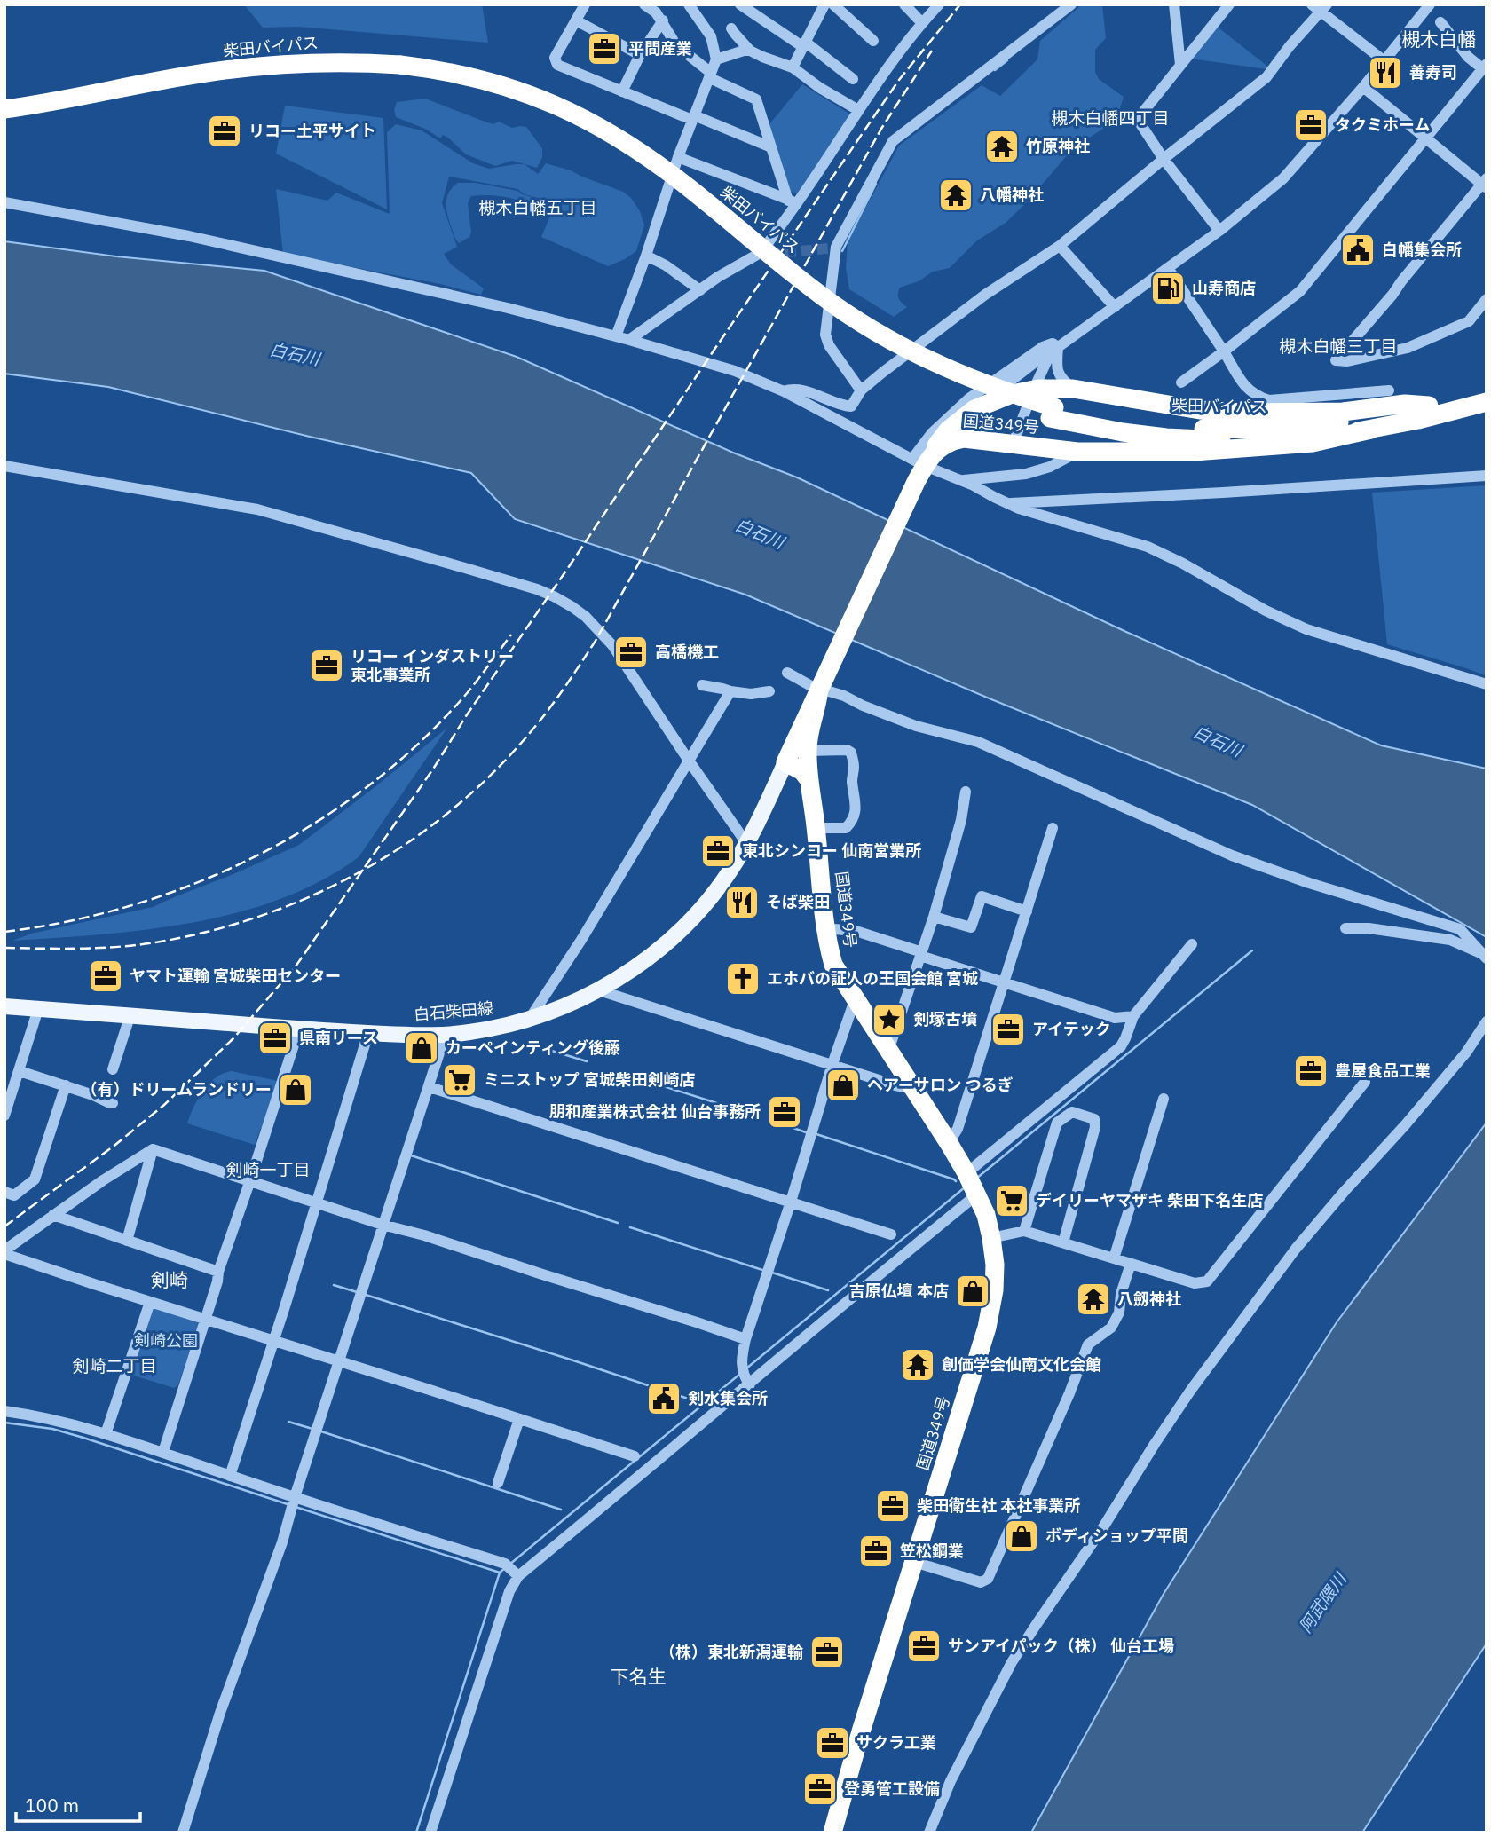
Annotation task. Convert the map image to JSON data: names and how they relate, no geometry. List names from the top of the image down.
{
  "streets": {
    "highway": ["柴田バイパス", "国道349号"],
    "main road": ["白石柴田線"]
  },
  "crossings": [
    ["柴田バイパス", "国道349号"]
  ],
  "districts": [
    "槻木白幡",
    "槻木白幡四丁目",
    "槻木白幡五丁目",
    "槻木白幡三丁目",
    "剣崎一丁目",
    "剣崎",
    "剣崎二丁目",
    "下名生"
  ],
  "water": ["白石川", "阿武隈川"],
  "parks": ["剣崎公園"],
  "places": {
    "office": [
      "平間産業",
      "タクミホーム",
      "リコー土平サイト",
      "高橋機工",
      "リコー インダストリー 東北事業所",
      "東北シンコー 仙南営業所",
      "ヤマト運輸 宮城柴田センター",
      "アイテック",
      "県南リース",
      "豊屋食品工業",
      "朋和産業株式会社 仙台事務所",
      "柴田衛生社 本社事業所",
      "笠松鋼業",
      "サンアイパック（株） 仙台工場",
      "（株）東北新潟運輸",
      "サクラ工業",
      "登勇管工設備"
    ],
    "restaurant": ["善寿司", "そば柴田"],
    "temple": [
      "竹原神社",
      "八幡神社",
      "八劔神社",
      "創価学会仙南文化会館"
    ],
    "public building": ["白幡集会所", "剣水集会所"],
    "fuel station": ["山寿商店"],
    "church": ["エホバの証人の王国会館 宮城"],
    "place": ["剣塚古墳"],
    "shop": [
      "カーペインティング後藤",
      "ヘアーサロン つるぎ",
      "（有）ドリームランドリー",
      "吉原仏壇 本店",
      "ボディショップ平間"
    ],
    "supermarket": ["ミニストップ 宮城柴田剣崎店", "デイリーヤマザキ 柴田下名生店"]
  },
  "scale_bar": "100 m"
}
